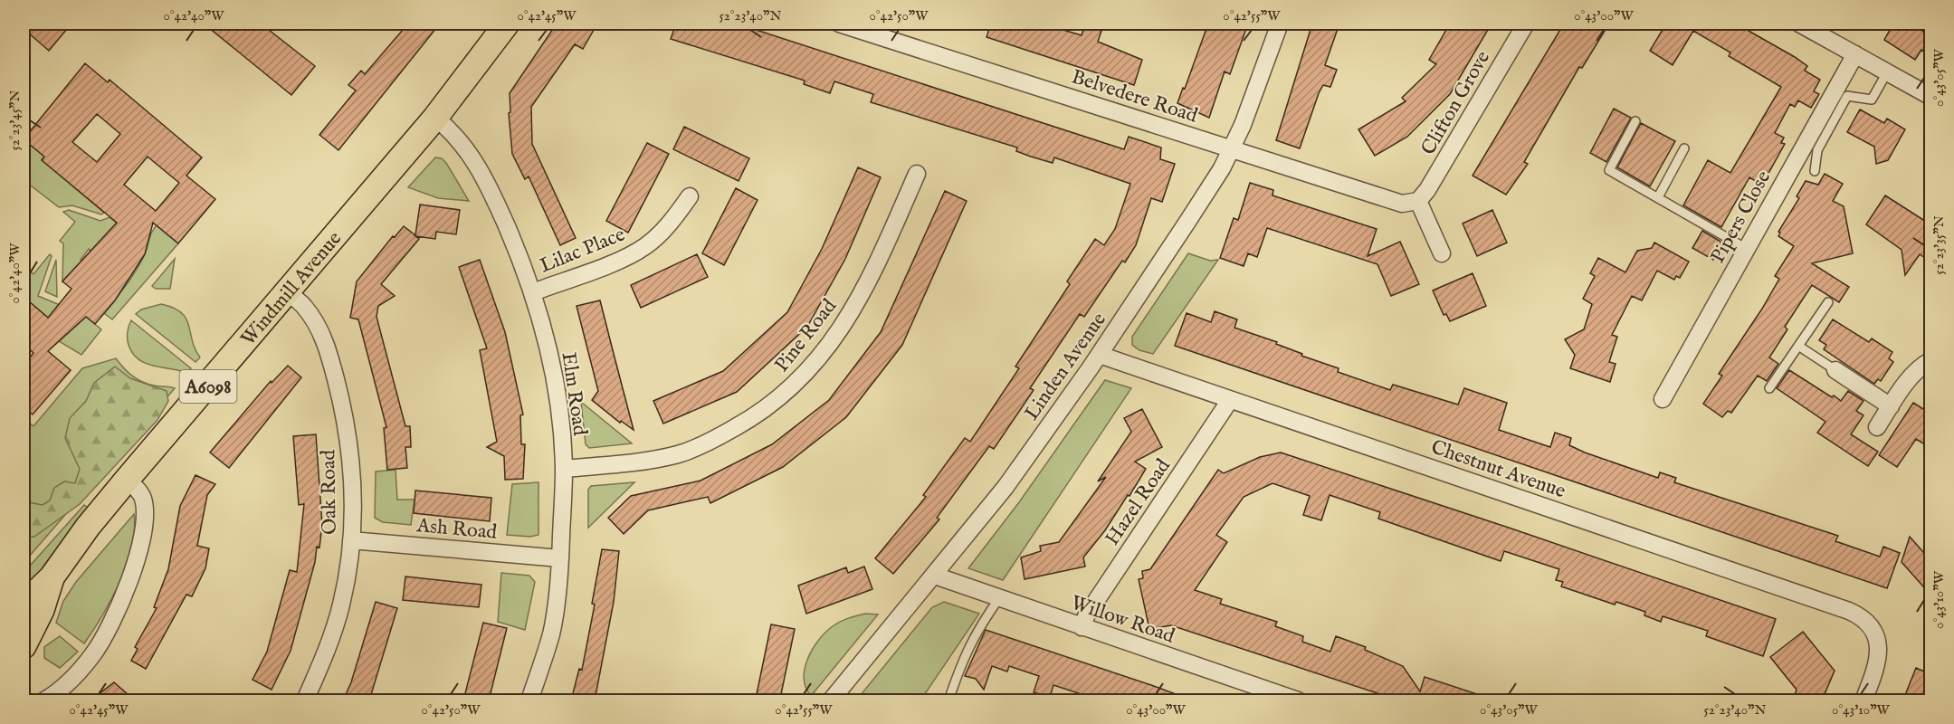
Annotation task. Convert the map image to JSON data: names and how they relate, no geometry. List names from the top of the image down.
{
  "streets": {
    "main road": ["Windmill Avenue", "A6098"],
    "street": [
      "Belvedere Road",
      "Clifton Grove",
      "Pipers Close",
      "Lilac Place",
      "Pine Road",
      "Linden Avenue",
      "Elm Road",
      "Chestnut Avenue",
      "Oak Road",
      "Hazel Road",
      "Ash Road",
      "Willow Road"
    ]
  },
  "crossings": [
    ["Belvedere Road", "Clifton Grove"],
    ["Belvedere Road", "Linden Avenue"],
    ["Lilac Place", "Elm Road"],
    ["Windmill Avenue", "Elm Road"],
    ["Windmill Avenue", "Oak Road"],
    ["Pine Road", "Elm Road"],
    ["Linden Avenue", "Chestnut Avenue"],
    ["Linden Avenue", "Willow Road"],
    ["Elm Road", "Ash Road"],
    ["Chestnut Avenue", "Hazel Road"],
    ["Oak Road", "Ash Road"],
    ["Hazel Road", "Willow Road"]
  ],
  "coordinates": [
    "0°42'40\"W",
    "0°42'45\"W",
    "52°23'40\"N",
    "0°42'50\"W",
    "0°42'55\"W",
    "0°43'00\"W",
    "0°43'05\"W",
    "52°23'45\"N",
    "52°23'35\"N",
    "0°43'10\"W"
  ]
}
